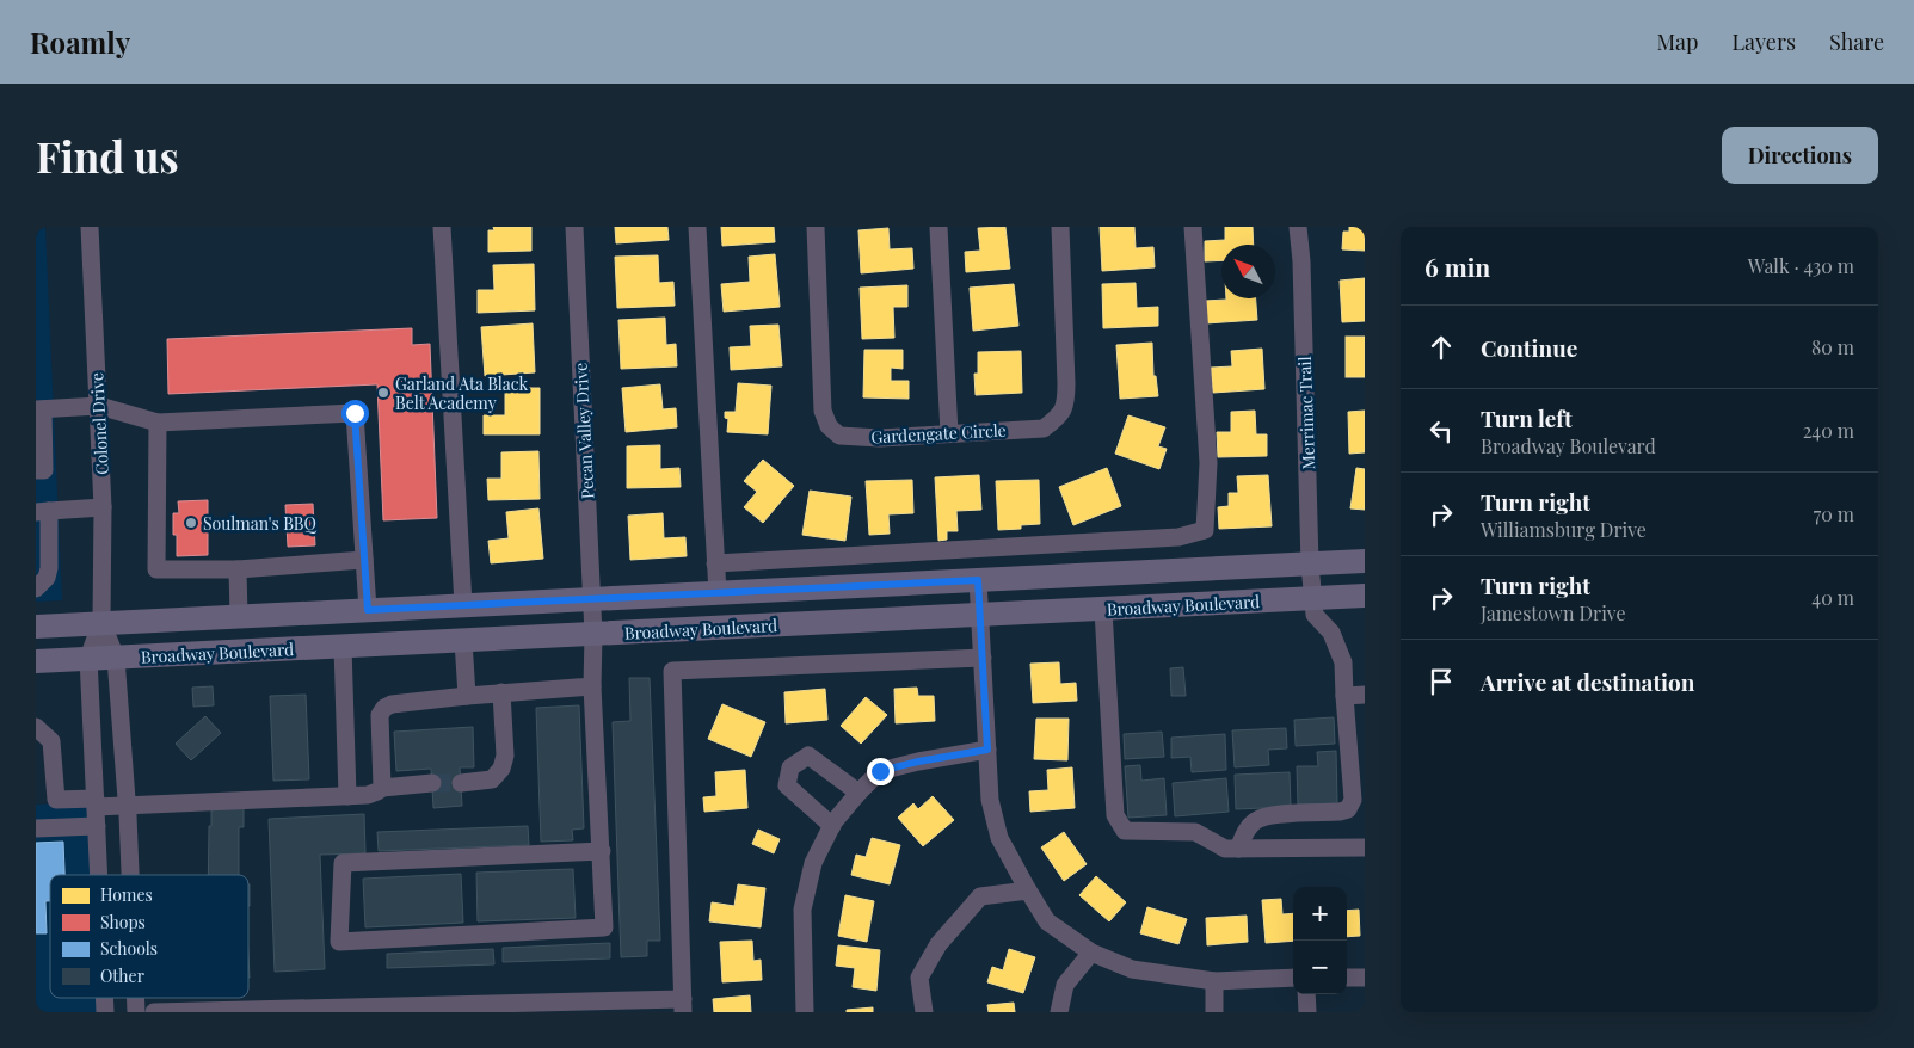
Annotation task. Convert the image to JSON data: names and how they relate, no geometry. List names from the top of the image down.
{
  "streets": {
    "main road": ["Broadway Boulevard"],
    "street": [
      "Merrimac Trail",
      "Colonel Drive",
      "Pecan Valley Drive",
      "Gardengate Circle"
    ]
  },
  "crossings": [
    ["Merrimac Trail", "Broadway Boulevard"],
    ["Colonel Drive", "Broadway Boulevard"],
    ["Pecan Valley Drive", "Broadway Boulevard"]
  ],
  "places": ["Garland Ata Black Belt Academy", "Soulman's BBQ"],
  "legend": [
    "Homes",
    "Shops",
    "Schools",
    "Other"
  ],
  "north": "top left",
  "page": {
    "header": "Roamly",
    "nav": ["Map", "Layers", "Share"],
    "buttons": "Directions",
    "title": "Find us",
    "heading": ["6 min", "Walk · 430 m"],
    "list": [
      ["Continue", "80 m"],
      ["Turn left", "Broadway Boulevard", "240 m"],
      ["Turn right", "Williamsburg Drive", "70 m"],
      ["Turn right", "Jamestown Drive", "40 m"],
      "Arrive at destination"
    ],
    "map_buttons": ["+", "−"]
  }
}
